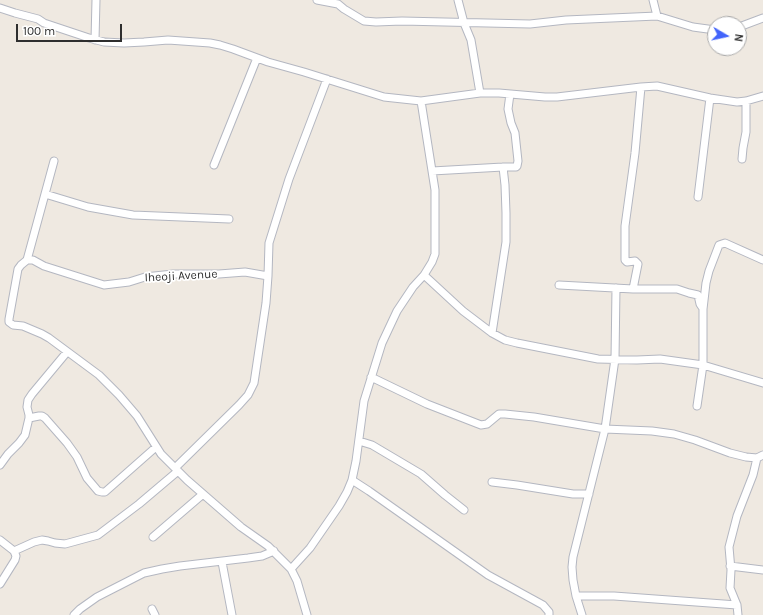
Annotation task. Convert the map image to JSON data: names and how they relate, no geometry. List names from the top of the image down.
{
  "streets": {
    "street": ["Iheoji Avenue"]
  },
  "scale_bar": "100 m",
  "north": "right"
}
